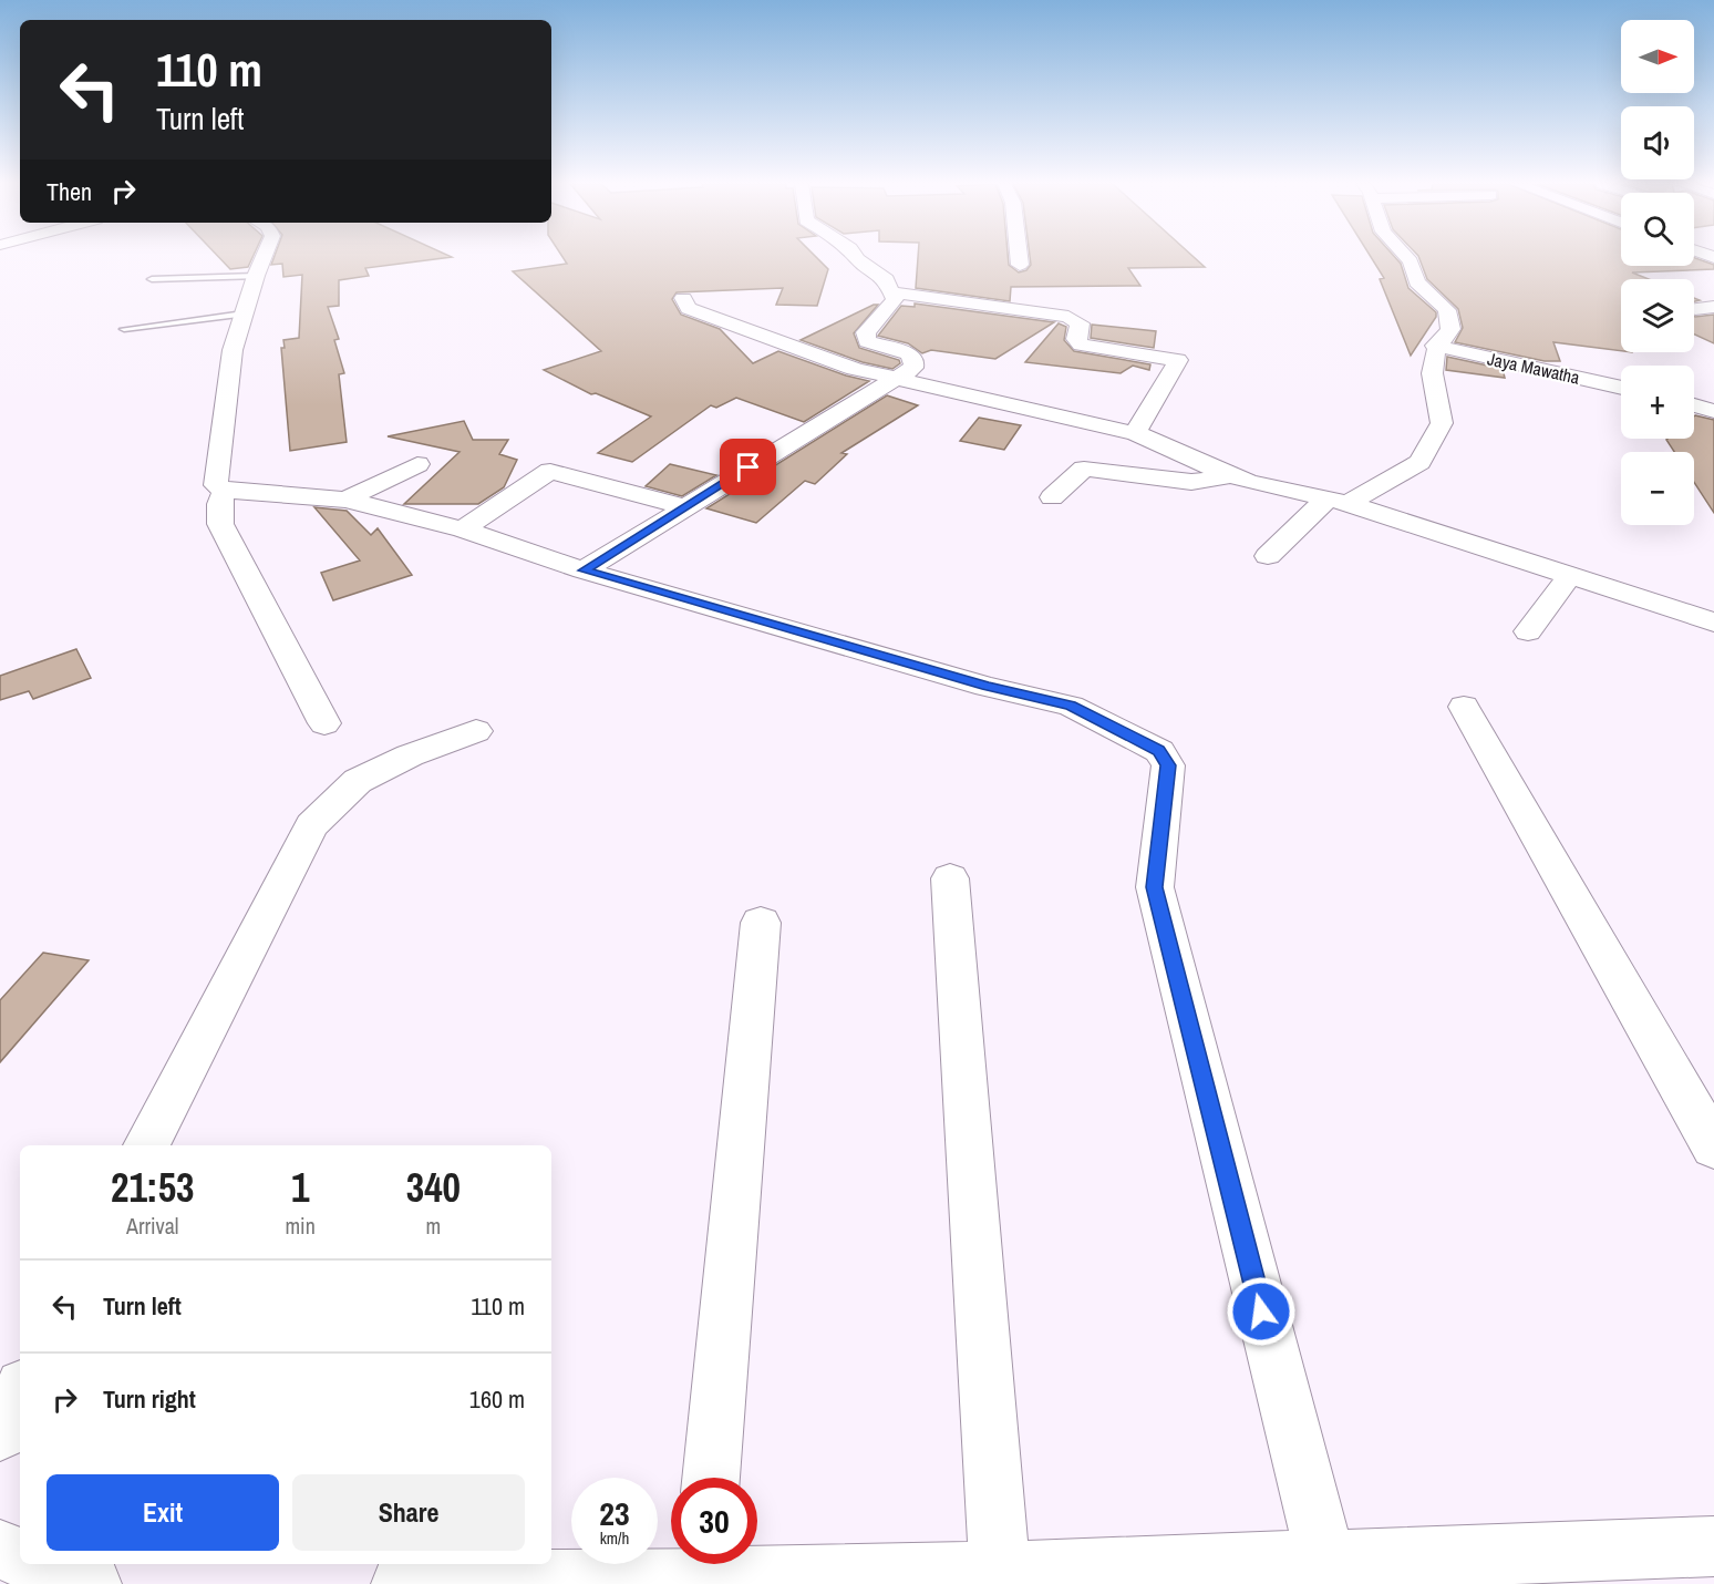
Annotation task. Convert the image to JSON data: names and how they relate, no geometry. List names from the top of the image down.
{
  "streets": {
    "street": ["Jaya Mawatha"]
  },
  "north": "right",
  "page": {
    "map_buttons": ["+", "−"],
    "turn": ["110 m", "Turn left"],
    "then": "Then",
    "eta": [
      "21:53",
      "Arrival",
      "1",
      "min",
      "340",
      "m"
    ],
    "list": [
      {
        "name": "Turn left",
        "value": "110 m"
      },
      {
        "name": "Turn right",
        "value": "160 m"
      }
    ],
    "buttons": ["Exit", "Share"],
    "speed": "23 km/h",
    "limit": "30"
  }
}
